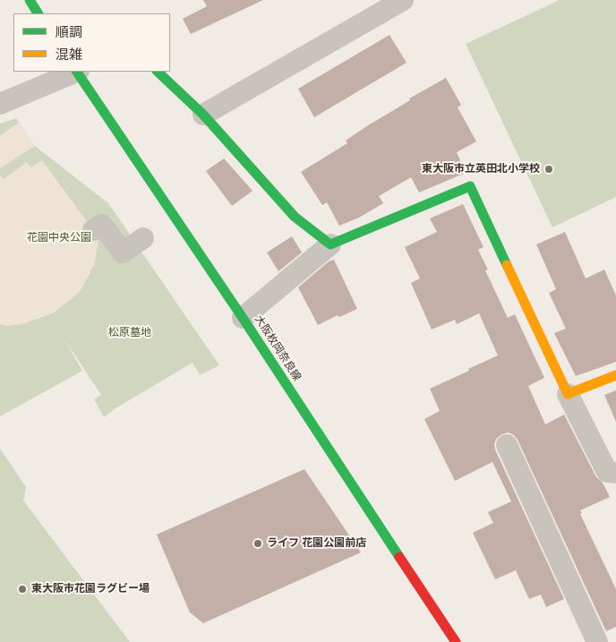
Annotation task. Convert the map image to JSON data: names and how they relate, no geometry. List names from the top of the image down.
{
  "streets": {
    "main road": ["大阪枚岡奈良線"]
  },
  "parks": ["花園中央公園", "松原墓地"],
  "places": ["東大阪市立英田北小学校", "ライフ 花園公園前店", "東大阪市花園ラグビー場"],
  "legend": ["順調", "混雑"]
}
